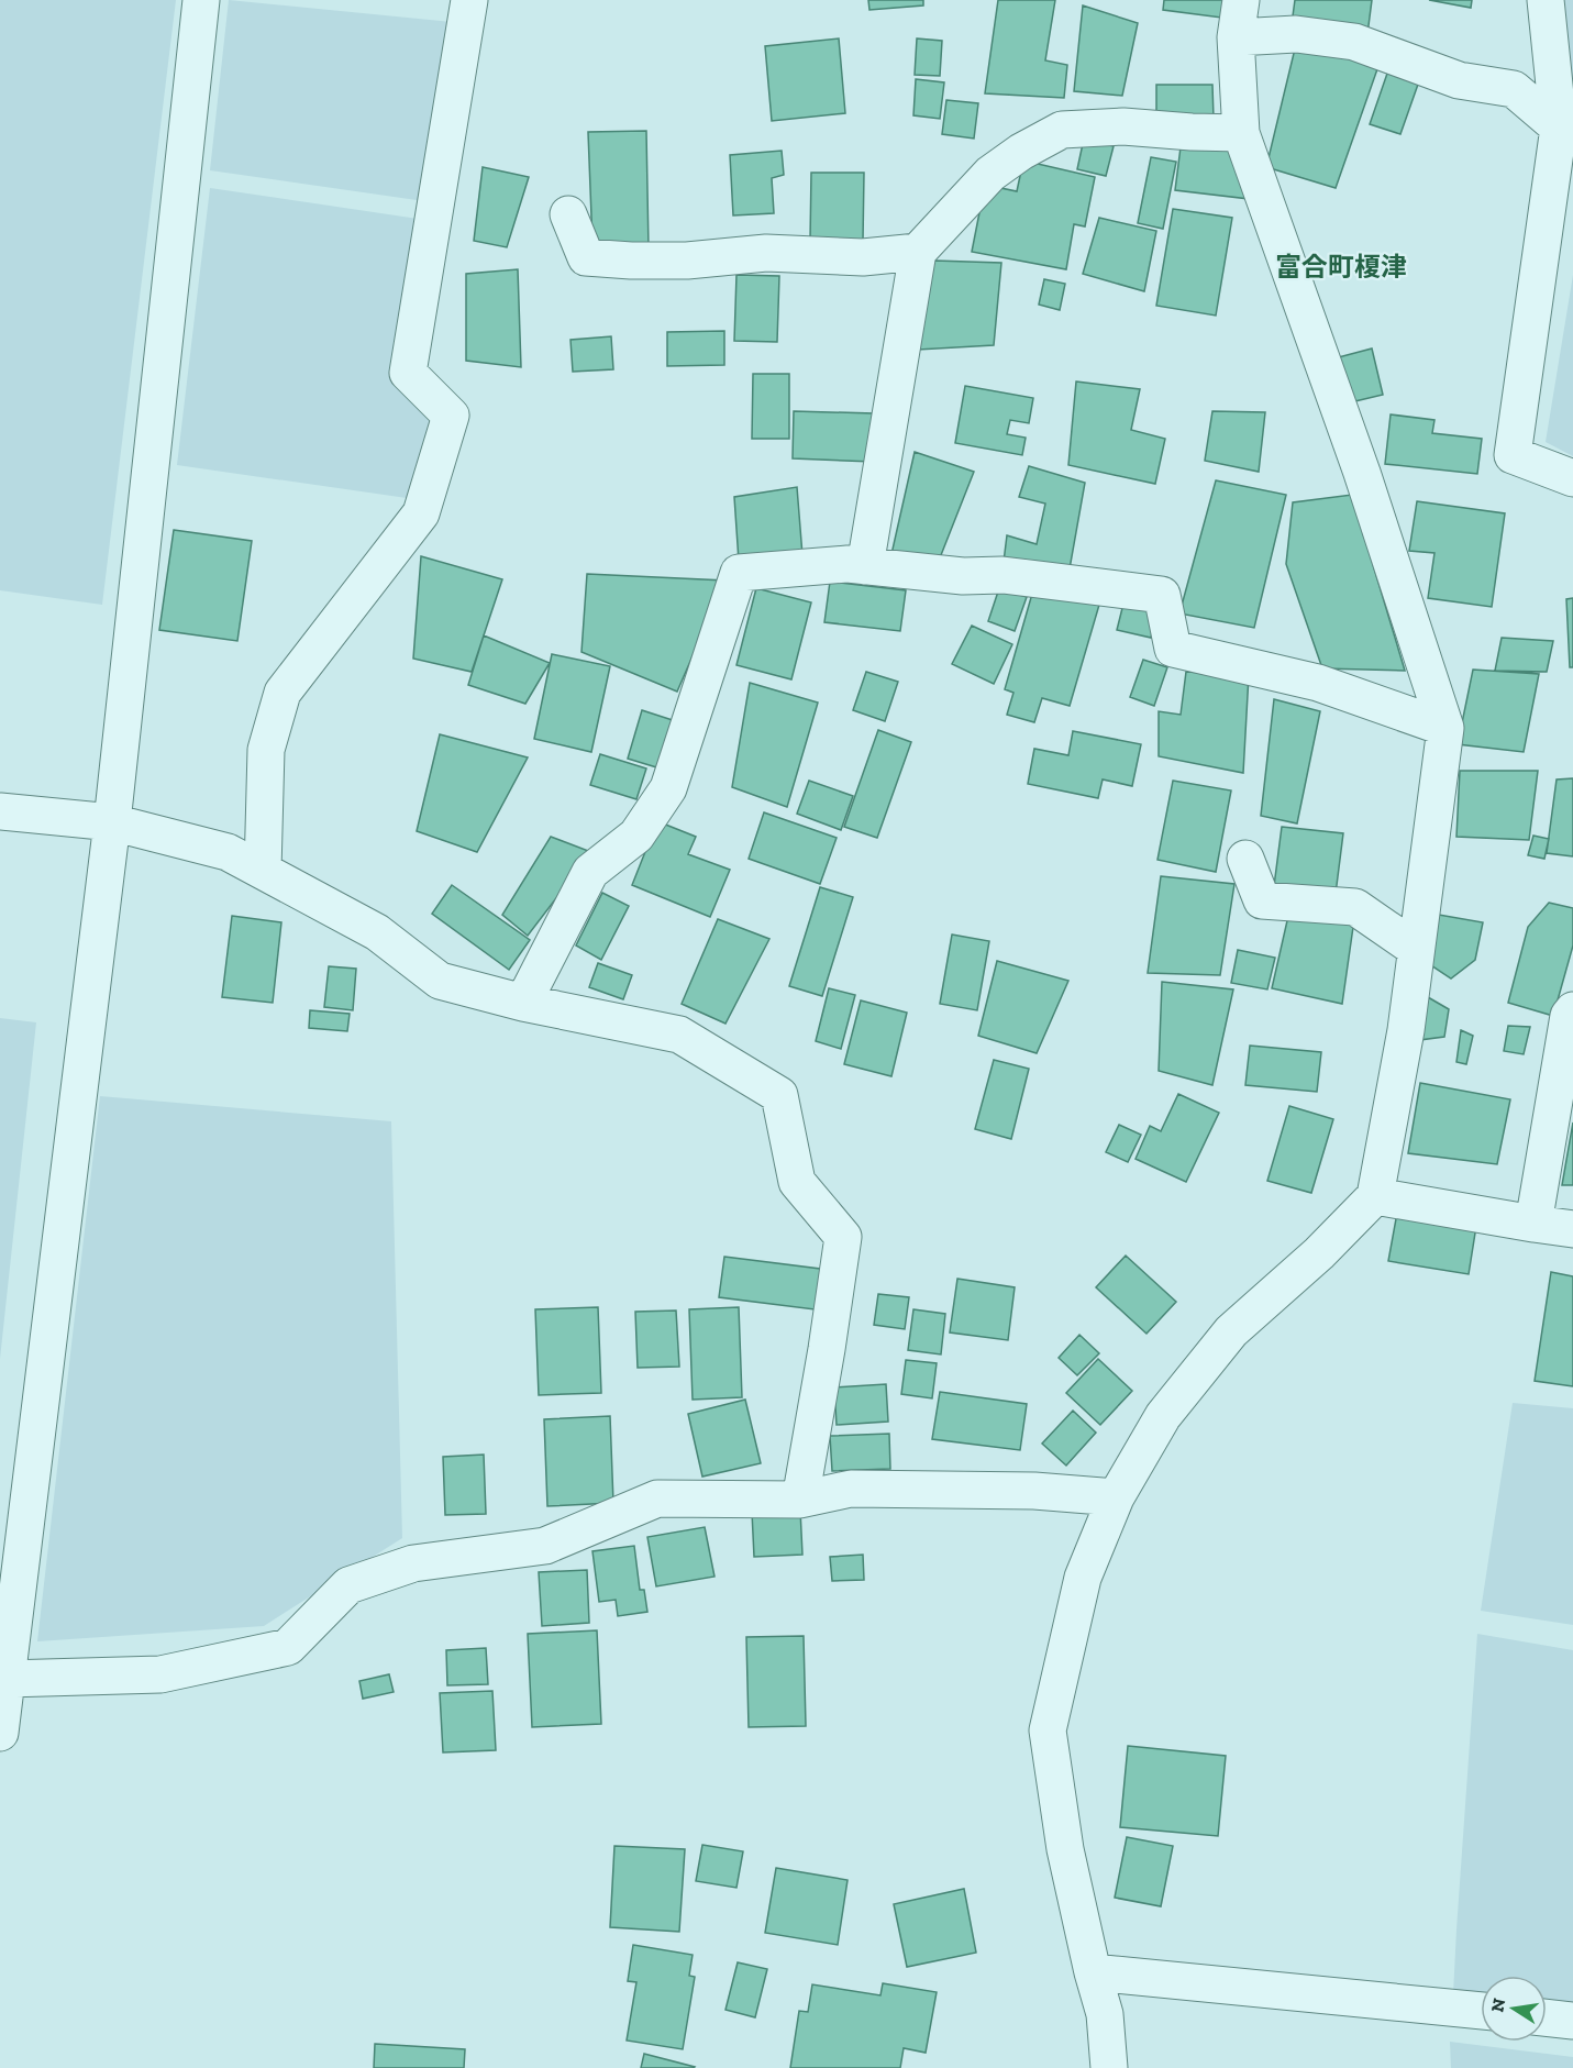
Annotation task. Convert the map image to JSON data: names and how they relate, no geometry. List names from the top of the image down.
{
  "districts": ["富合町榎津"],
  "north": "left"
}
